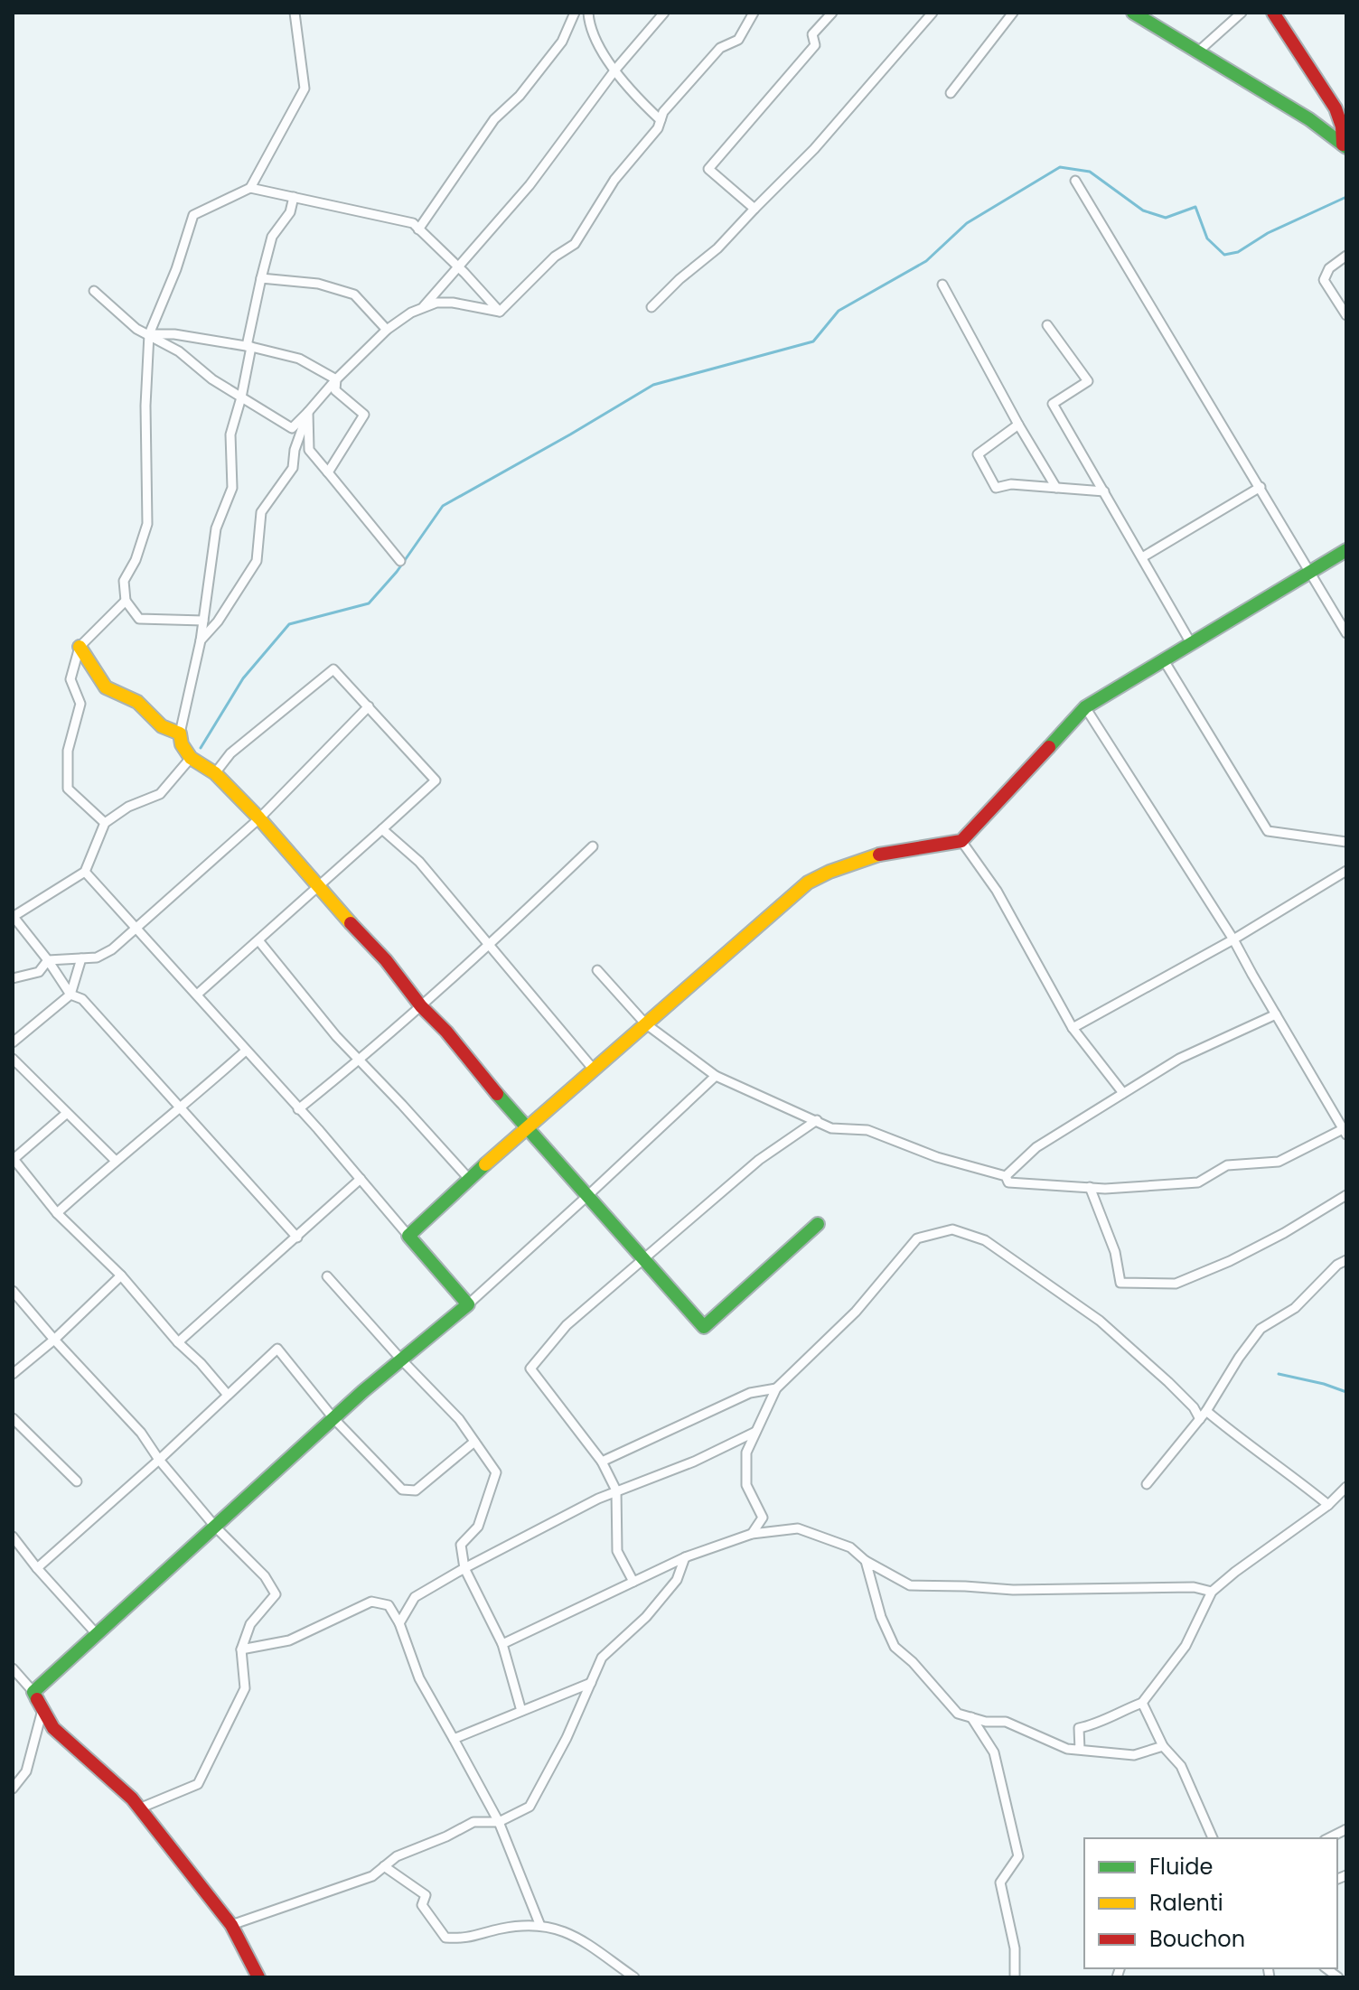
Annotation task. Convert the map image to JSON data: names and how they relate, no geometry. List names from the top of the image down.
{
  "legend": ["Fluide", "Ralenti", "Bouchon"]
}
